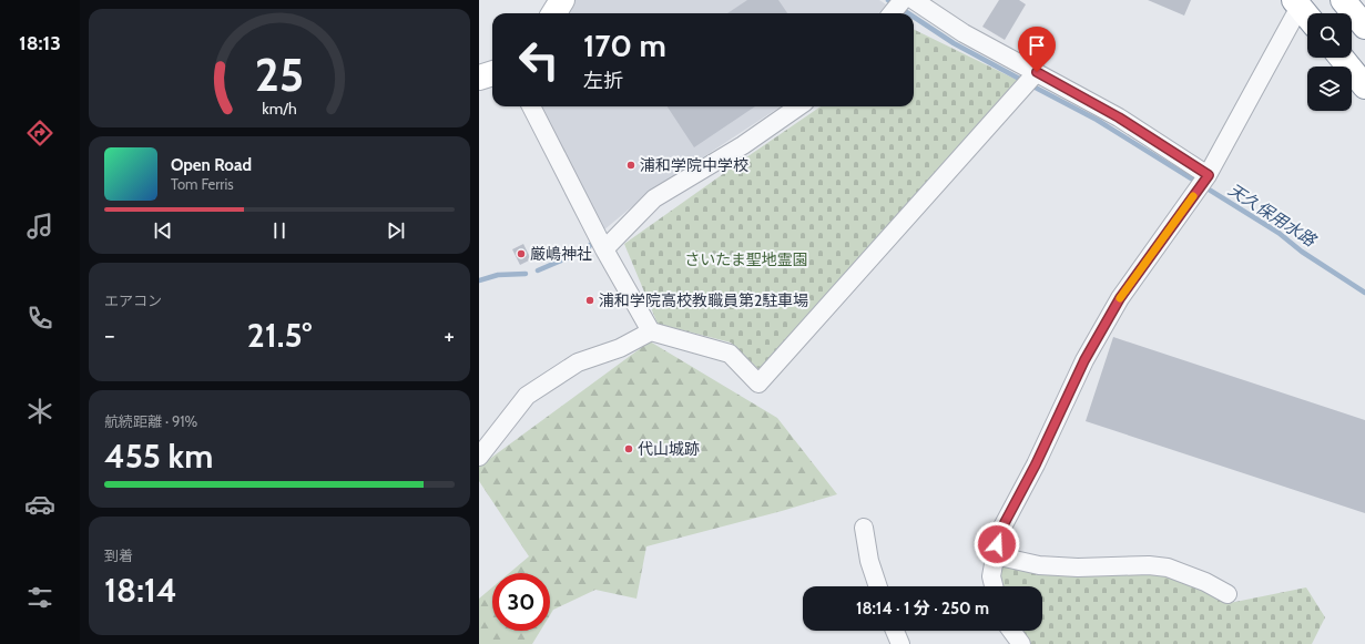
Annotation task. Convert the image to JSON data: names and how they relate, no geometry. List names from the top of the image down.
{
  "water": ["天久保用水路"],
  "parks": ["さいたま聖地霊園"],
  "places": [
    "浦和学院中学校",
    "厳嶋神社",
    "浦和学院高校教職員第2駐車場",
    "代山城跡"
  ],
  "page": {
    "tabs": "18:13",
    "turn": ["170 m", "左折"],
    "song": ["Open Road", "Tom Ferris"],
    "tile": [
      "エアコン",
      ["航続距離 · 91%", "455 km"],
      ["到着", "18:14"]
    ],
    "heat": ["−", "21.5°", "+"],
    "limit": "30",
    "trip": "18:14 · 1 分 · 250 m",
    "gauge": ["25", "km/h"]
  }
}
